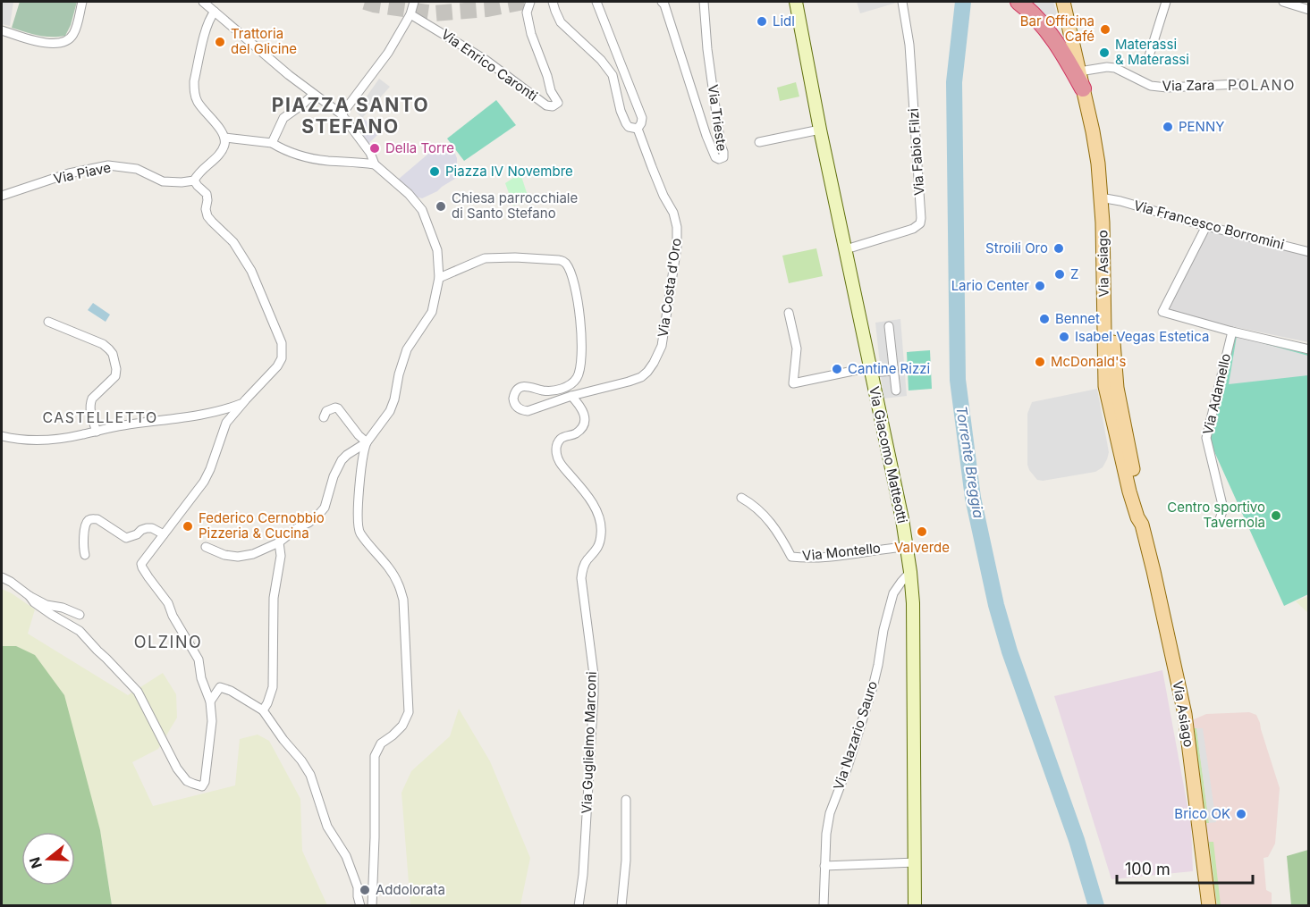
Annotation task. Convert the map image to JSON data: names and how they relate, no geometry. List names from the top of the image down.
{
  "streets": {
    "main road": ["Via Asiago"],
    "street": [
      "Via Enrico Caronti",
      "Via Zara",
      "Via Trieste",
      "Via Fabio Filzi",
      "Via Piave",
      "Via Francesco Borromini",
      "Via Costa d'Oro",
      "Via Adamello",
      "Via Giacomo Matteotti",
      "Via Montello",
      "Via Nazario Sauro",
      "Via Guglielmo Marconi"
    ]
  },
  "crossings": [
    ["Via Zara", "Via Asiago"],
    ["Via Fabio Filzi", "Via Giacomo Matteotti"],
    ["Via Francesco Borromini", "Via Asiago"],
    ["Via Costa d'Oro", "Via Guglielmo Marconi"],
    ["Via Giacomo Matteotti", "Via Montello"],
    ["Via Giacomo Matteotti", "Via Nazario Sauro"]
  ],
  "districts": [
    "POLANO",
    "PIAZZA SANTO STEFANO",
    "CASTELLETTO",
    "OLZINO"
  ],
  "water": ["Torrente Breggia"],
  "places": [
    "Lidl",
    "Bar Officina Café",
    "Trattoria del Glicine",
    "Materassi & Materassi",
    "PENNY",
    "Della Torre",
    "Piazza IV Novembre",
    "Chiesa parrocchiale di Santo Stefano",
    "Stroili Oro",
    "Z",
    "Lario Center",
    "Bennet",
    "Isabel Vegas Estetica",
    "McDonald's",
    "Cantine Rizzi",
    "Centro sportivo Tavernola",
    "Federico Cernobbio Pizzeria & Cucina",
    "Valverde",
    "Brico OK",
    "Addolorata"
  ],
  "scale_bar": "100 m",
  "north": "left"
}
